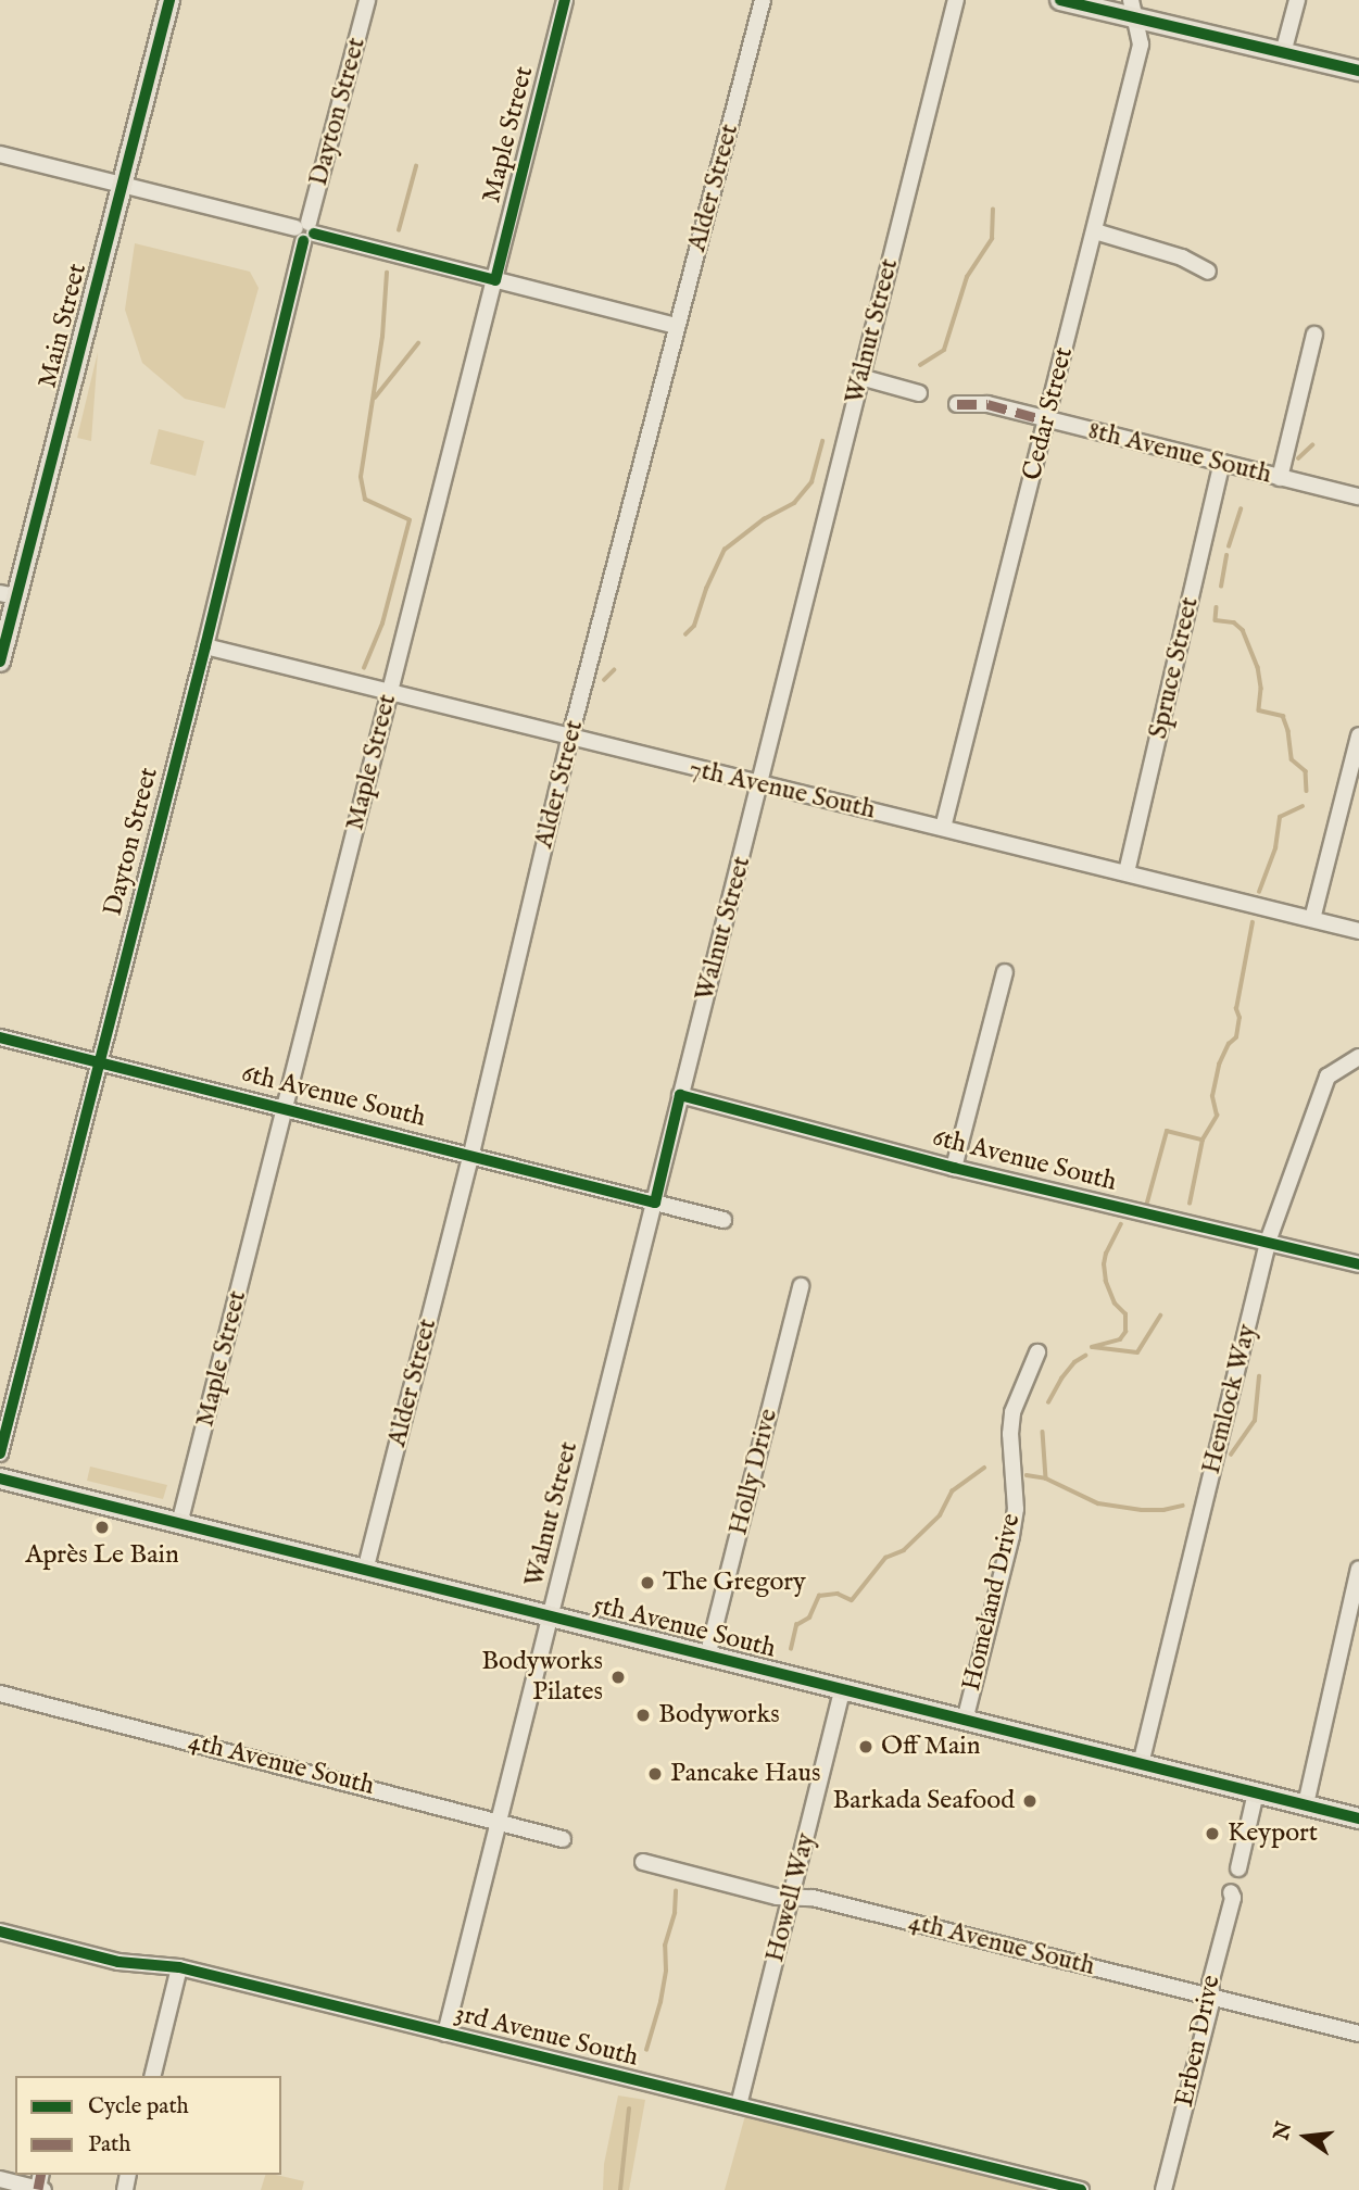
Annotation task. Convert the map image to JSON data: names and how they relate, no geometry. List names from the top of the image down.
{
  "streets": {
    "main road": ["Main Street", "5th Avenue South"],
    "street": [
      "Dayton Street",
      "Maple Street",
      "Alder Street",
      "Walnut Street",
      "Cedar Street",
      "8th Avenue South",
      "Spruce Street",
      "7th Avenue South",
      "6th Avenue South",
      "Hemlock Way",
      "Holly Drive",
      "Homeland Drive",
      "4th Avenue South",
      "Howell Way",
      "3rd Avenue South",
      "Erben Drive"
    ]
  },
  "crossings": [
    ["Dayton Street", "7th Avenue South"],
    ["Dayton Street", "6th Avenue South"],
    ["Maple Street", "7th Avenue South"],
    ["Maple Street", "6th Avenue South"],
    ["Maple Street", "5th Avenue South"],
    ["Alder Street", "7th Avenue South"],
    ["Alder Street", "6th Avenue South"],
    ["Alder Street", "5th Avenue South"],
    ["Walnut Street", "7th Avenue South"],
    ["Walnut Street", "6th Avenue South"],
    ["Walnut Street", "5th Avenue South"],
    ["Walnut Street", "4th Avenue South"],
    ["Walnut Street", "3rd Avenue South"],
    ["Cedar Street", "8th Avenue South"],
    ["Cedar Street", "7th Avenue South"],
    ["8th Avenue South", "Spruce Street"],
    ["Spruce Street", "7th Avenue South"],
    ["6th Avenue South", "Hemlock Way"],
    ["Hemlock Way", "5th Avenue South"],
    ["Holly Drive", "5th Avenue South"],
    ["Homeland Drive", "5th Avenue South"],
    ["5th Avenue South", "Howell Way"],
    ["4th Avenue South", "Howell Way"],
    ["4th Avenue South", "Erben Drive"],
    ["Howell Way", "3rd Avenue South"]
  ],
  "places": [
    "Après Le Bain",
    "The Gregory",
    "Bodyworks Pilates",
    "Bodyworks",
    "Off Main",
    "Pancake Haus",
    "Barkada Seafood",
    "Keyport"
  ],
  "legend": ["Cycle path", "Path"],
  "north": "left"
}
